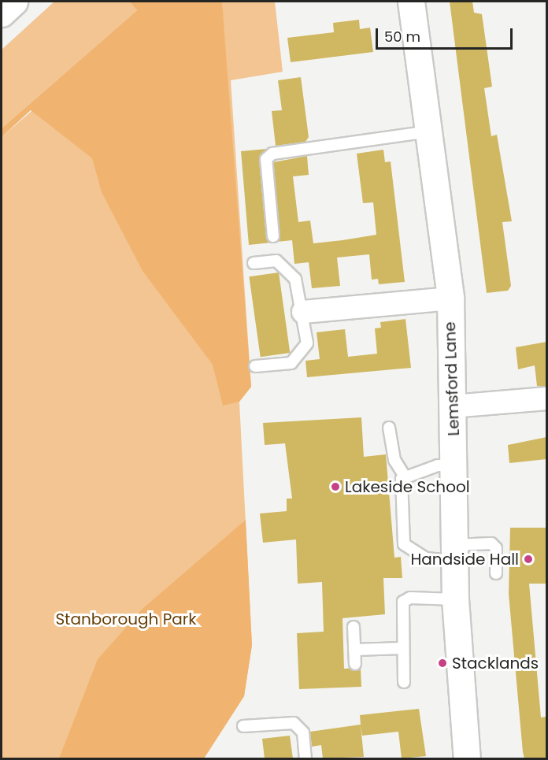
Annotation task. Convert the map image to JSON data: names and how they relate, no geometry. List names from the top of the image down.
{
  "streets": {
    "main road": ["Lemsford Lane"]
  },
  "parks": ["Stanborough Park"],
  "places": ["Lakeside School", "Handside Hall", "Stacklands"],
  "scale_bar": "50 m"
}
